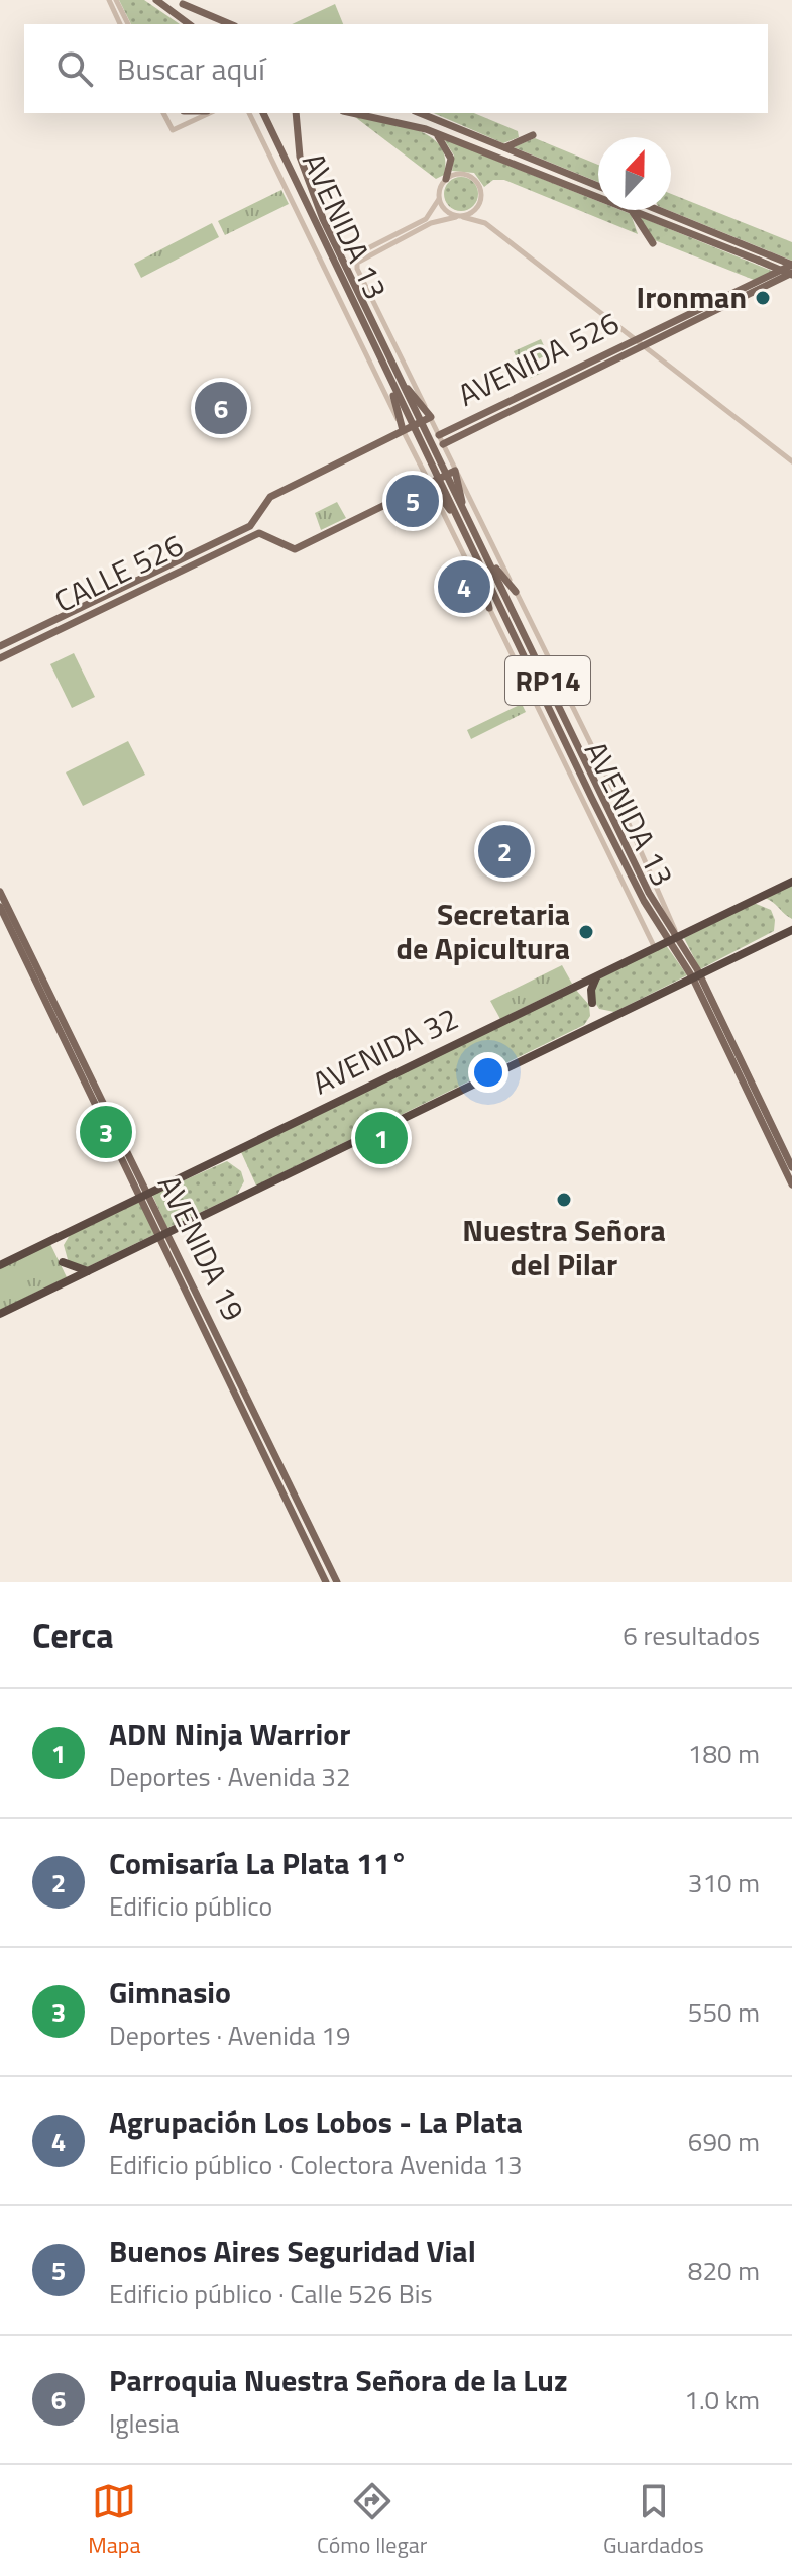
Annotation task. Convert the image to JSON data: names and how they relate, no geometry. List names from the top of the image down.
{
  "streets": {
    "highway": ["AVENIDA 32"],
    "main road": [
      "AVENIDA 13",
      "AVENIDA 526",
      "CALLE 526",
      "RP14",
      "AVENIDA 19"
    ]
  },
  "crossings": [
    ["AVENIDA 13", "AVENIDA 32"],
    ["AVENIDA 32", "AVENIDA 19"]
  ],
  "places": ["Ironman", "Secretaria de Apicultura", "Nuestra Señora del Pilar"],
  "north": "top",
  "page": {
    "search": "Buscar aquí",
    "pins": [
      "6",
      "5",
      "4",
      "2",
      "3",
      "1"
    ],
    "heading": ["Cerca", "6 resultados"],
    "list": [
      {
        "mark": "1",
        "name": "ADN Ninja Warrior",
        "note": "Deportes · Avenida 32",
        "value": "180 m"
      },
      {
        "mark": "2",
        "name": "Comisaría La Plata 11°",
        "note": "Edificio público",
        "value": "310 m"
      },
      {
        "mark": "3",
        "name": "Gimnasio",
        "note": "Deportes · Avenida 19",
        "value": "550 m"
      },
      {
        "mark": "4",
        "name": "Agrupación Los Lobos - La Plata",
        "note": "Edificio público · Colectora Avenida 13",
        "value": "690 m"
      },
      {
        "mark": "5",
        "name": "Buenos Aires Seguridad Vial",
        "note": "Edificio público · Calle 526 Bis",
        "value": "820 m"
      },
      {
        "mark": "6",
        "name": "Parroquia Nuestra Señora de la Luz",
        "note": "Iglesia",
        "value": "1.0 km"
      }
    ],
    "nav": ["Mapa", "Cómo llegar", "Guardados"]
  }
}
